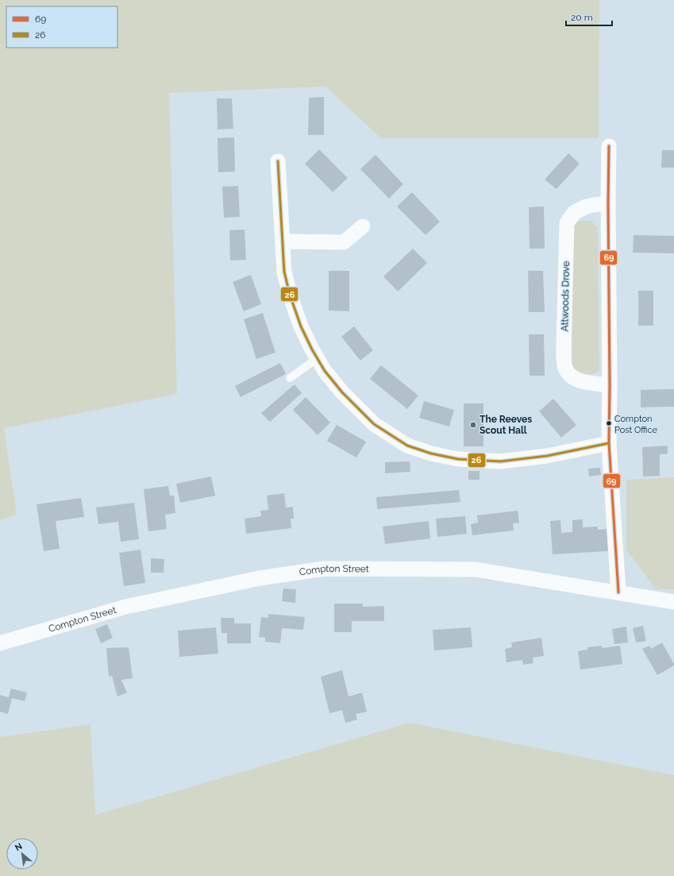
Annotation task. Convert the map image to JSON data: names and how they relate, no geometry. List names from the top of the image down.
{
  "streets": {
    "street": ["Attwoods Drove", "Compton Street"]
  },
  "places": ["Compton Post Office", "The Reeves Scout Hall"],
  "lines": ["transit line 69", "transit line 26"],
  "legend": ["69", "26"],
  "scale_bar": "20 m",
  "north": "top left"
}
